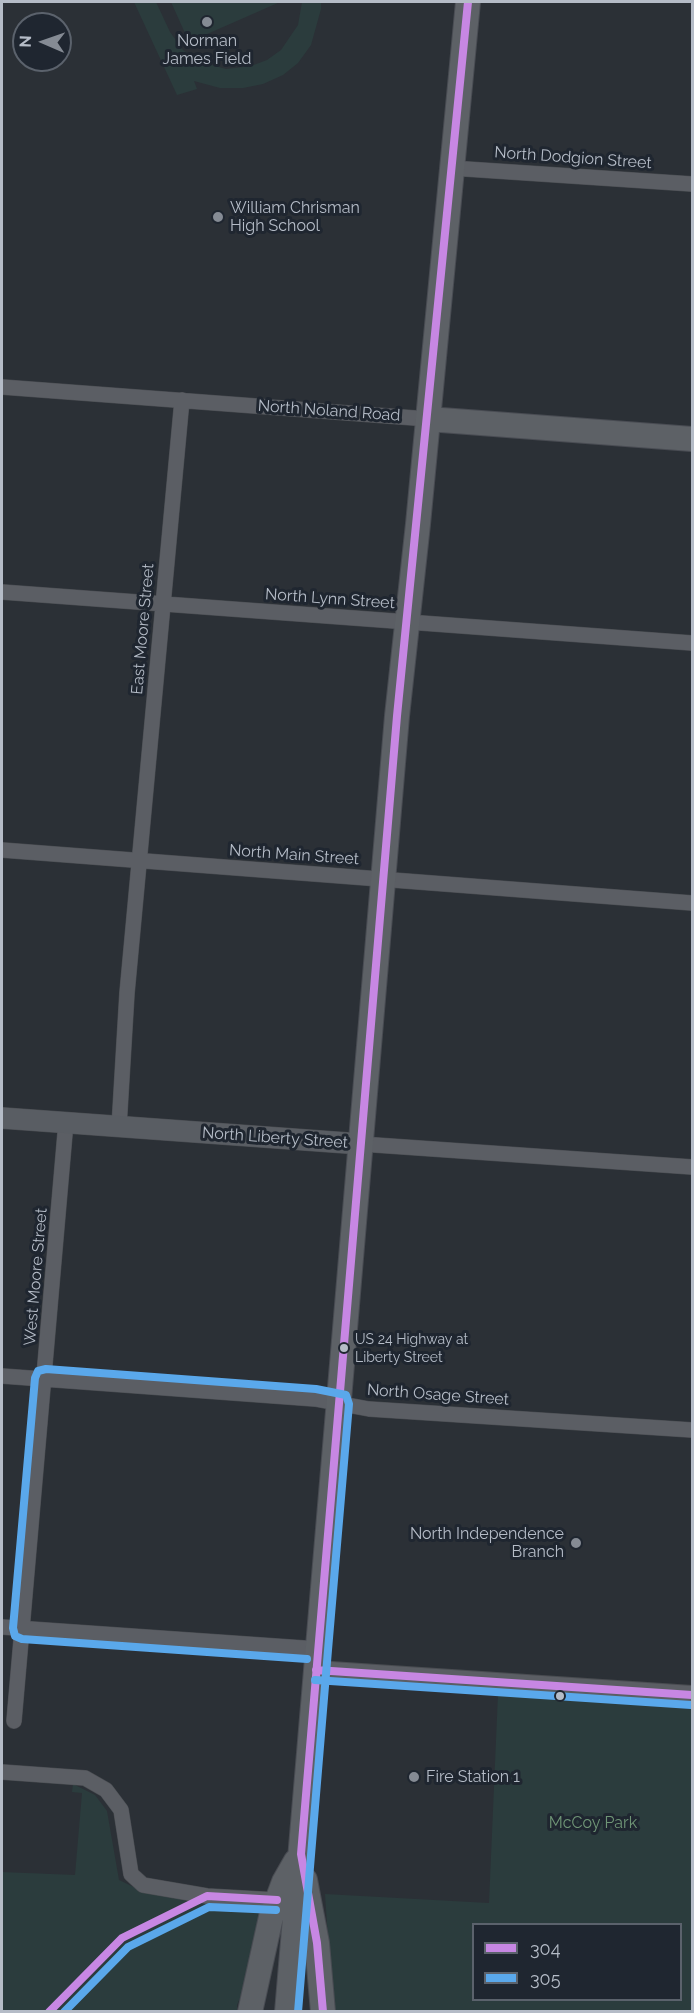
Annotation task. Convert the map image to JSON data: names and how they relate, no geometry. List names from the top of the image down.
{
  "streets": {
    "main road": ["North Noland Road", "North Liberty Street"],
    "street": [
      "North Dodgion Street",
      "North Lynn Street",
      "East Moore Street",
      "North Main Street",
      "West Moore Street",
      "North Osage Street"
    ]
  },
  "crossings": [
    ["North Noland Road", "East Moore Street"],
    ["North Lynn Street", "East Moore Street"],
    ["East Moore Street", "North Main Street"],
    ["North Liberty Street", "West Moore Street"],
    ["West Moore Street", "North Osage Street"]
  ],
  "parks": ["McCoy Park"],
  "places": [
    "Norman James Field",
    "William Chrisman High School",
    "US 24 Highway at Liberty Street",
    "North Independence Branch",
    "Fire Station 1"
  ],
  "lines": ["transit line 304", "transit line 305"],
  "legend": ["304", "305"],
  "north": "left"
}
